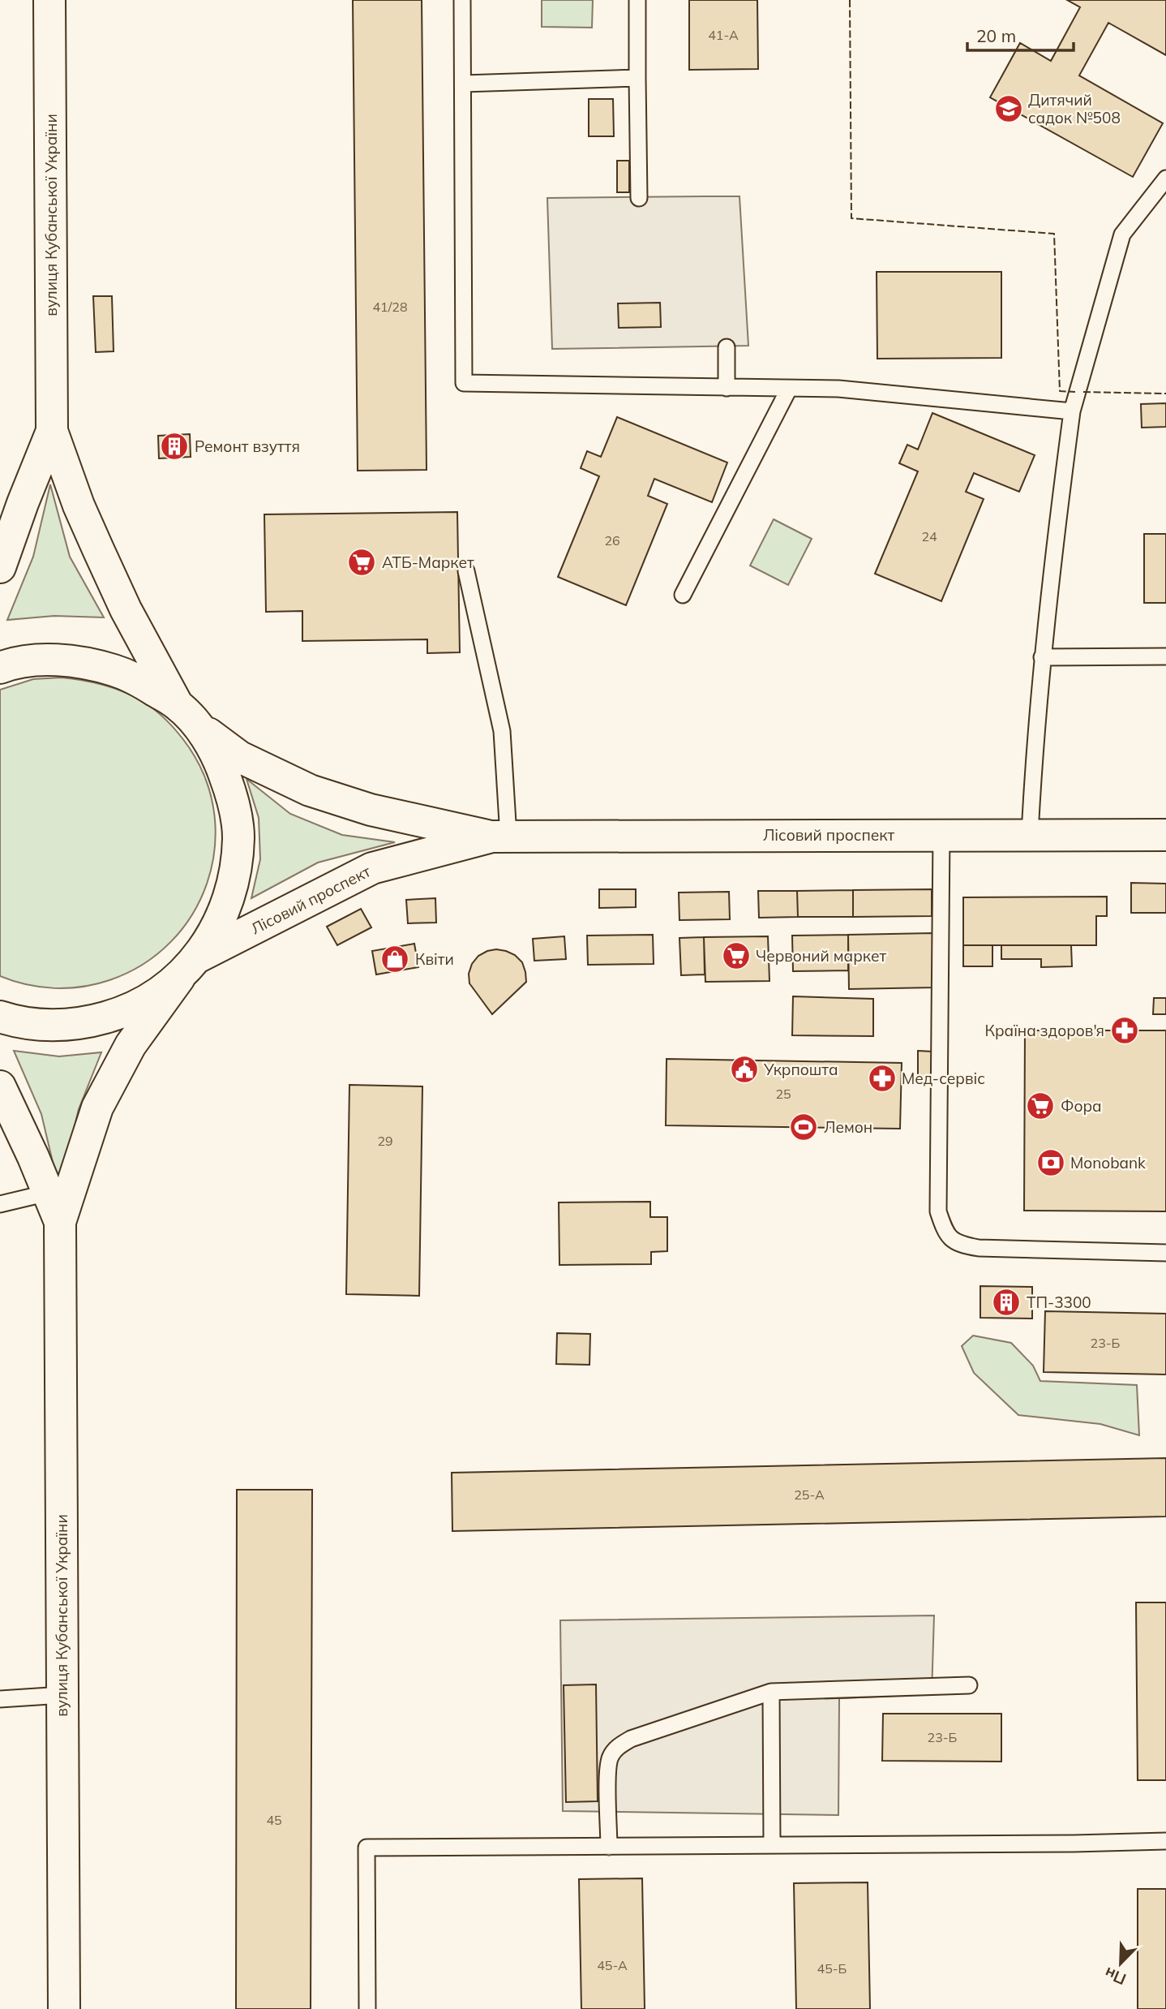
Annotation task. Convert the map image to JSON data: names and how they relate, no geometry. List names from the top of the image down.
{
  "streets": {
    "street": ["вулиця Кубанської України", "Лісовий проспект"]
  },
  "crossings": [
    ["вулиця Кубанської України", "Лісовий проспект"]
  ],
  "places": {
    "school or university": ["Дитячий садок №508"],
    "building": ["Ремонт взуття", "ТП-3300"],
    "supermarket": ["АТБ-Маркет", "Червоний маркет", "Фора"],
    "shop": ["Квіти"],
    "pharmacy": ["Країна здоров'я", "Мед-сервіс"],
    "public building": ["Укрпошта"],
    "sports": ["Лемон"],
    "bank": ["Monobank"]
  },
  "house_numbers": [
    "41-А",
    "41/28",
    "24",
    "26",
    "25",
    "29",
    "23-Б",
    "25-А",
    "23-Б",
    "45",
    "45-А",
    "45-Б"
  ],
  "scale_bar": "20 m",
  "north": "bottom left"
}
